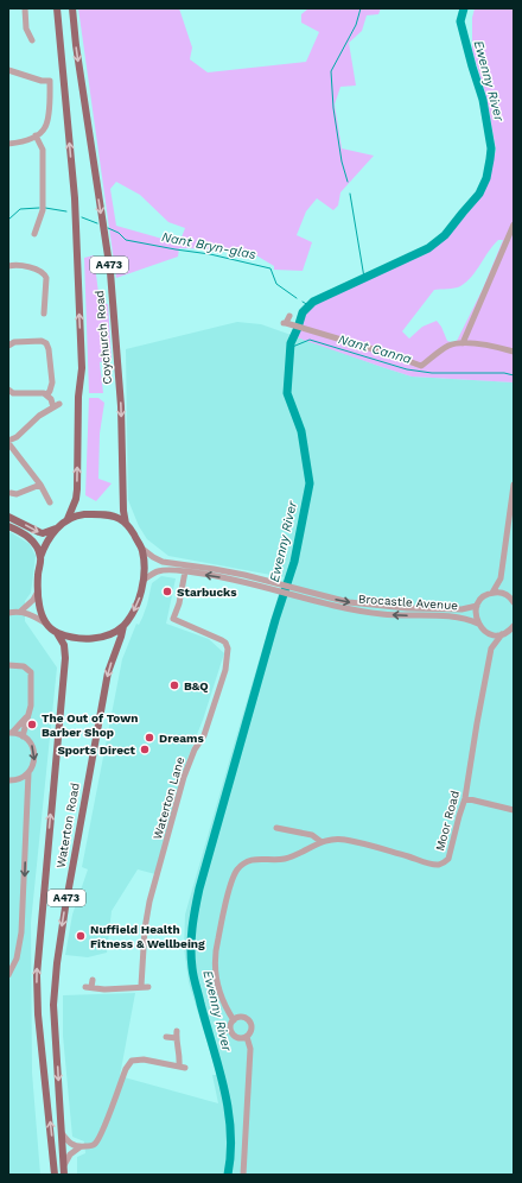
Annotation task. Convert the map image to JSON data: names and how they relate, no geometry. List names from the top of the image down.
{
  "streets": {
    "main road": ["A473", "Coychurch Road", "Waterton Road"],
    "street": ["Brocastle Avenue", "Waterton Lane", "Moor Road"]
  },
  "crossings": [
    ["Coychurch Road", "Brocastle Avenue"],
    ["Coychurch Road", "Waterton Road"],
    ["Brocastle Avenue", "Waterton Lane"],
    ["Brocastle Avenue", "Waterton Road"]
  ],
  "water": ["Ewenny River", "Nant Bryn-glas", "Nant Canna"],
  "places": [
    "Starbucks",
    "B&Q",
    "The Out of Town Barber Shop",
    "Dreams",
    "Sports Direct",
    "Nuffield Health Fitness & Wellbeing"
  ]
}
